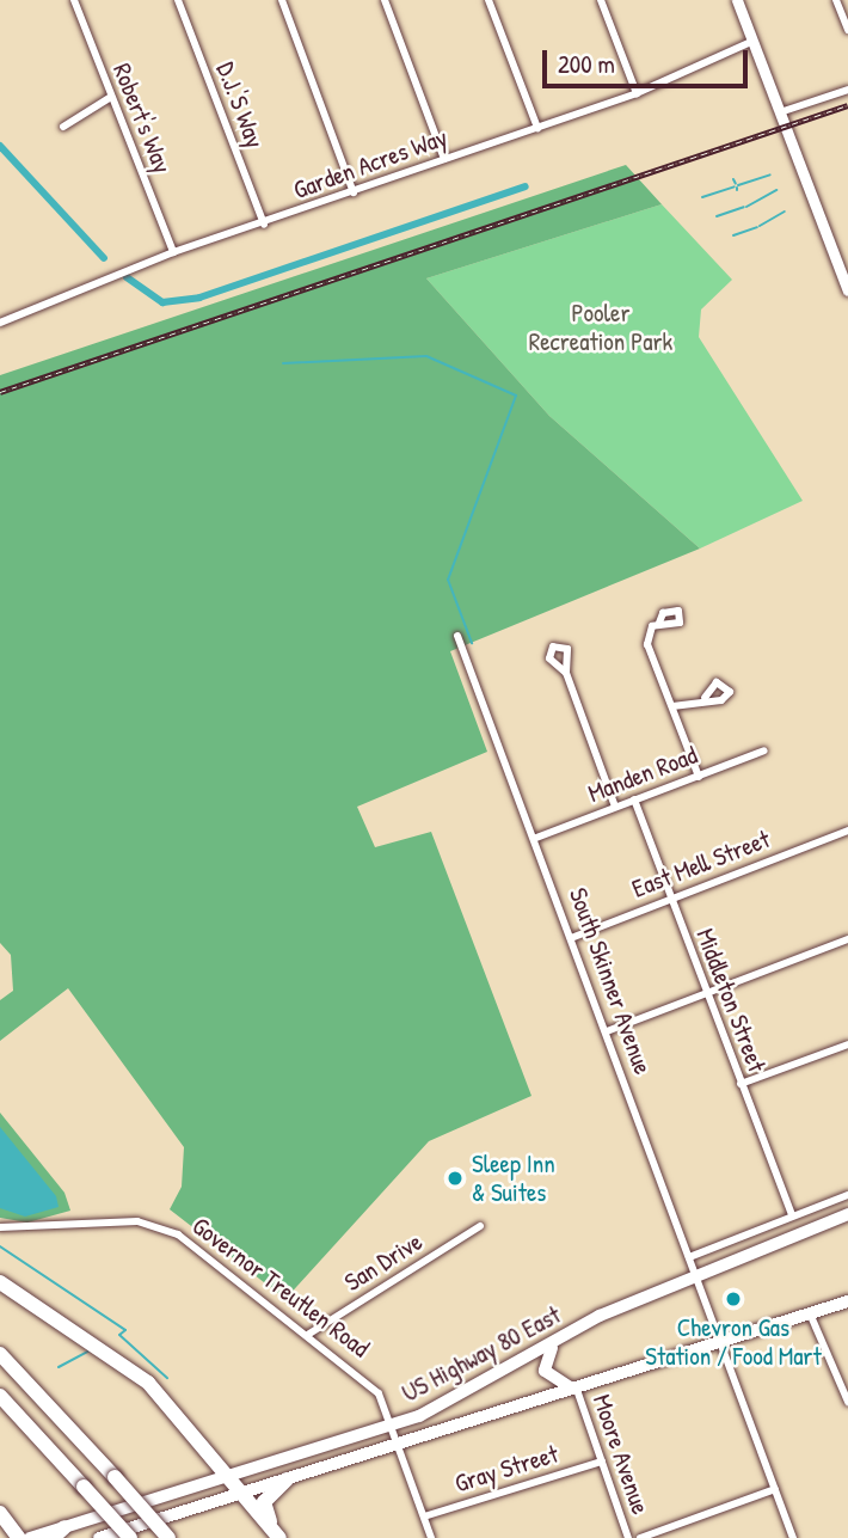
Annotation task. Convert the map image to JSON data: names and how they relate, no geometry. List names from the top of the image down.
{
  "streets": {
    "main road": ["US Highway 80 East"],
    "street": [
      "D.J.'S Way",
      "Robert's Way",
      "Garden Acres Way",
      "Manden Road",
      "East Mell Street",
      "South Skinner Avenue",
      "Middleton Street",
      "San Drive",
      "Governor Treutlen Road",
      "Moore Avenue",
      "Gray Street"
    ]
  },
  "crossings": [
    ["D.J.'S Way", "Garden Acres Way"],
    ["Robert's Way", "Garden Acres Way"],
    ["Manden Road", "South Skinner Avenue"],
    ["Manden Road", "Middleton Street"],
    ["East Mell Street", "South Skinner Avenue"],
    ["East Mell Street", "Middleton Street"],
    ["South Skinner Avenue", "US Highway 80 East"],
    ["San Drive", "Governor Treutlen Road"],
    ["Governor Treutlen Road", "US Highway 80 East"],
    ["Governor Treutlen Road", "Gray Street"],
    ["US Highway 80 East", "Moore Avenue"],
    ["Moore Avenue", "Gray Street"]
  ],
  "parks": ["Pooler Recreation Park"],
  "places": ["Sleep Inn & Suites", "Chevron Gas Station / Food Mart"],
  "scale_bar": "200 m"
}
